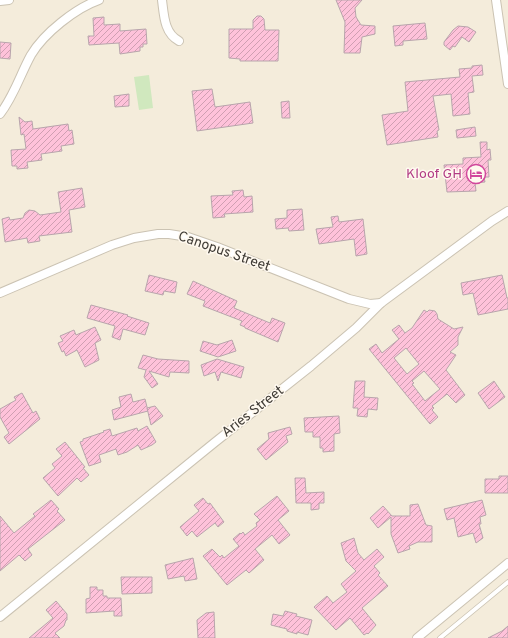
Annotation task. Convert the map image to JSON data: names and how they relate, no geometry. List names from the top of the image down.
{
  "streets": {
    "street": ["Canopus Street", "Aries Street"]
  },
  "crossings": [
    ["Canopus Street", "Aries Street"]
  ],
  "places": {
    "hotel": ["Kloof GH"]
  }
}
